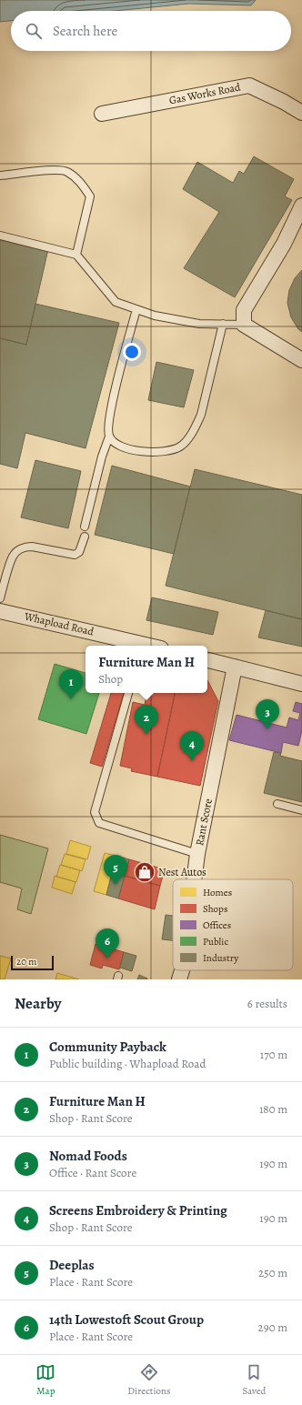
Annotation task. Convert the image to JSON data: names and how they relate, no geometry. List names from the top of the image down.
{
  "streets": {
    "street": ["Gas Works Road", "Whapload Road", "Rant Score"]
  },
  "places": {
    "shop": ["Nest Autos"]
  },
  "legend": [
    "Homes",
    "Shops",
    "Offices",
    "Public",
    "Industry"
  ],
  "scale_bar": "20 m",
  "page": {
    "search": "Search here",
    "popup": ["Furniture Man H", "Shop"],
    "pins": [
      "1",
      "3",
      "2",
      "4",
      "5",
      "6"
    ],
    "scale": "20 m",
    "heading": ["Nearby", "6 results"],
    "list": [
      {
        "mark": "1",
        "name": "Community Payback",
        "note": "Public building · Whapload Road",
        "value": "170 m"
      },
      {
        "mark": "2",
        "name": "Furniture Man H",
        "note": "Shop · Rant Score",
        "value": "180 m"
      },
      {
        "mark": "3",
        "name": "Nomad Foods",
        "note": "Office · Rant Score",
        "value": "190 m"
      },
      {
        "mark": "4",
        "name": "Screens Embroidery & Printing",
        "note": "Shop · Rant Score",
        "value": "190 m"
      },
      {
        "mark": "5",
        "name": "Deeplas",
        "note": "Place · Rant Score",
        "value": "250 m"
      },
      {
        "mark": "6",
        "name": "14th Lowestoft Scout Group",
        "note": "Place · Rant Score",
        "value": "290 m"
      }
    ],
    "nav": ["Map", "Directions", "Saved"]
  }
}
